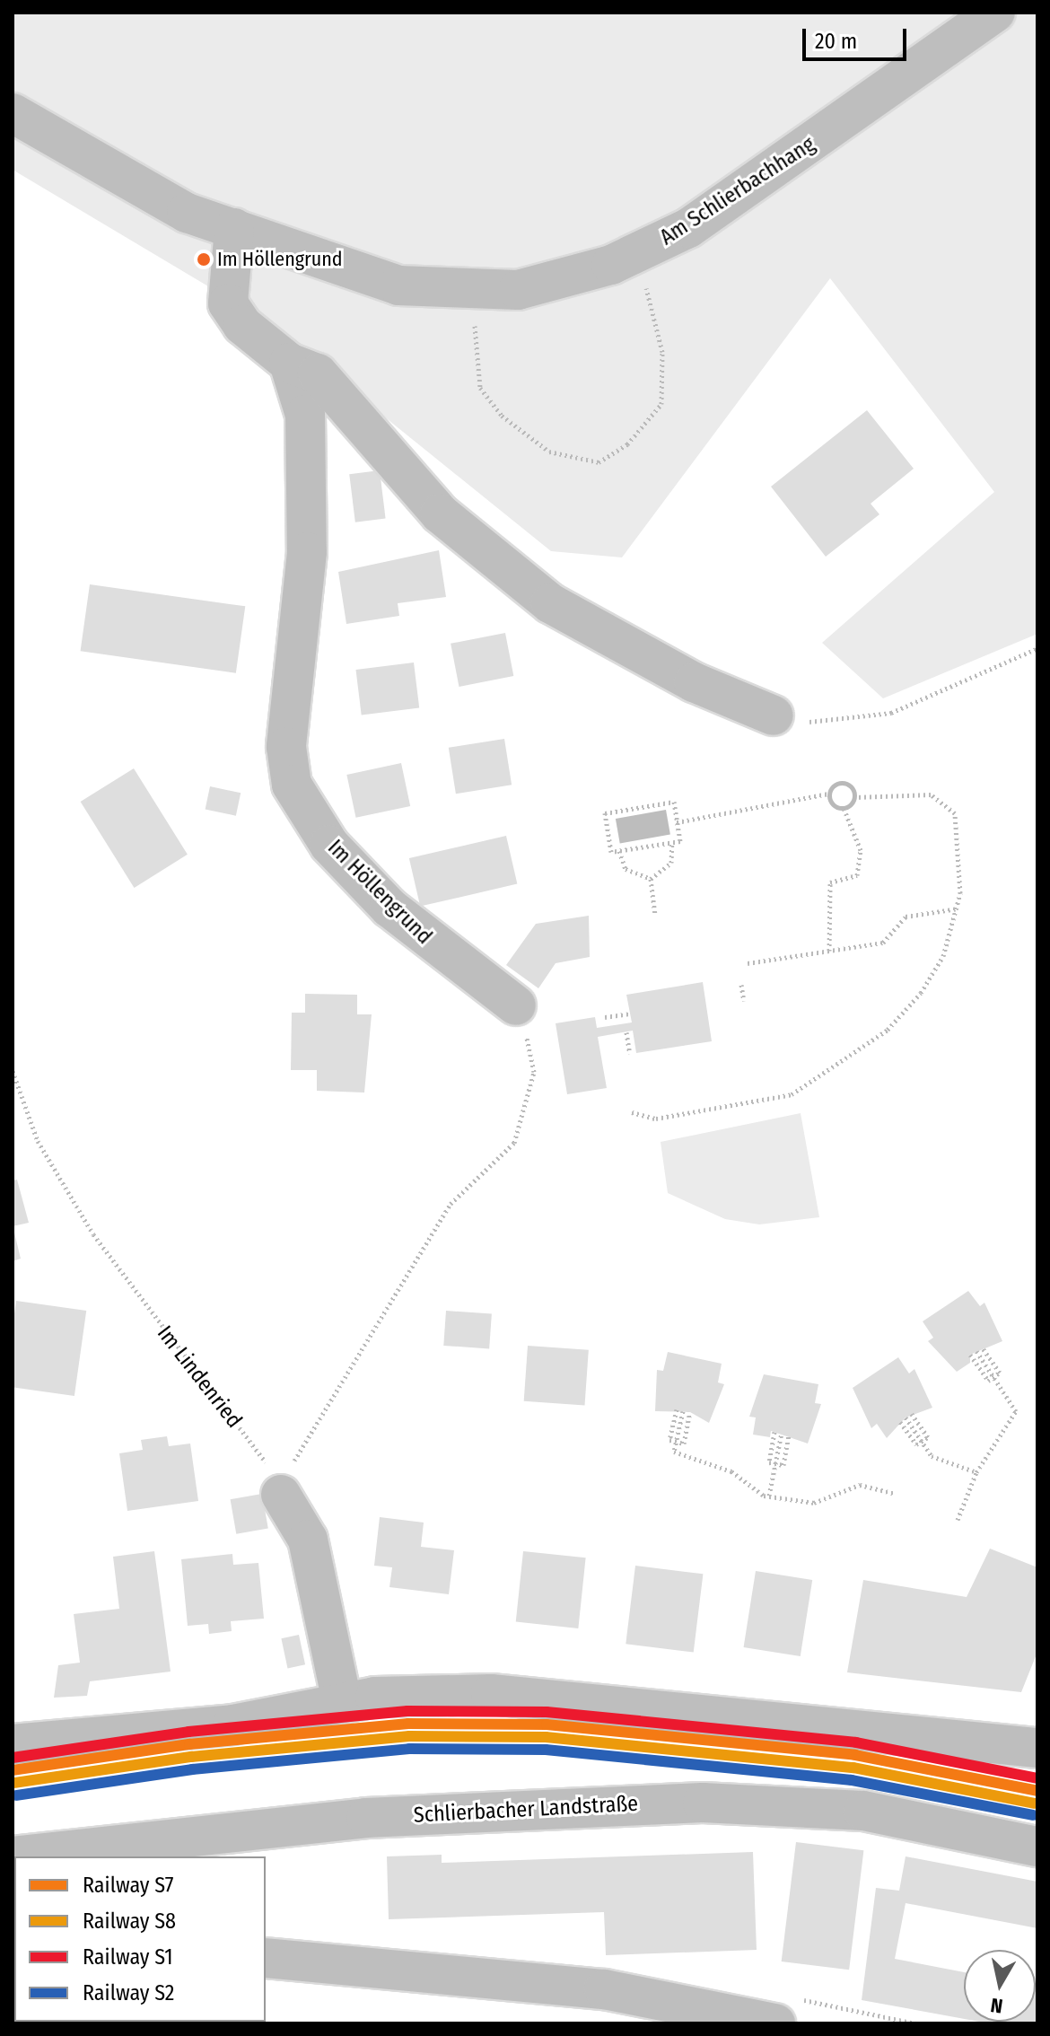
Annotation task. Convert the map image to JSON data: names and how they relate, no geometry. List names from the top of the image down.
{
  "streets": {
    "street": ["Am Schlierbachhang", "Im Höllengrund", "Schlierbacher Landstraße"],
    "path": ["Im Lindenried"]
  },
  "places": ["Im Höllengrund"],
  "lines": [
    "rail line S1",
    "rail line S7",
    "rail line S8",
    "rail line S2"
  ],
  "legend": [
    "Railway S7",
    "Railway S8",
    "Railway S1",
    "Railway S2"
  ],
  "scale_bar": "20 m",
  "north": "bottom"
}
